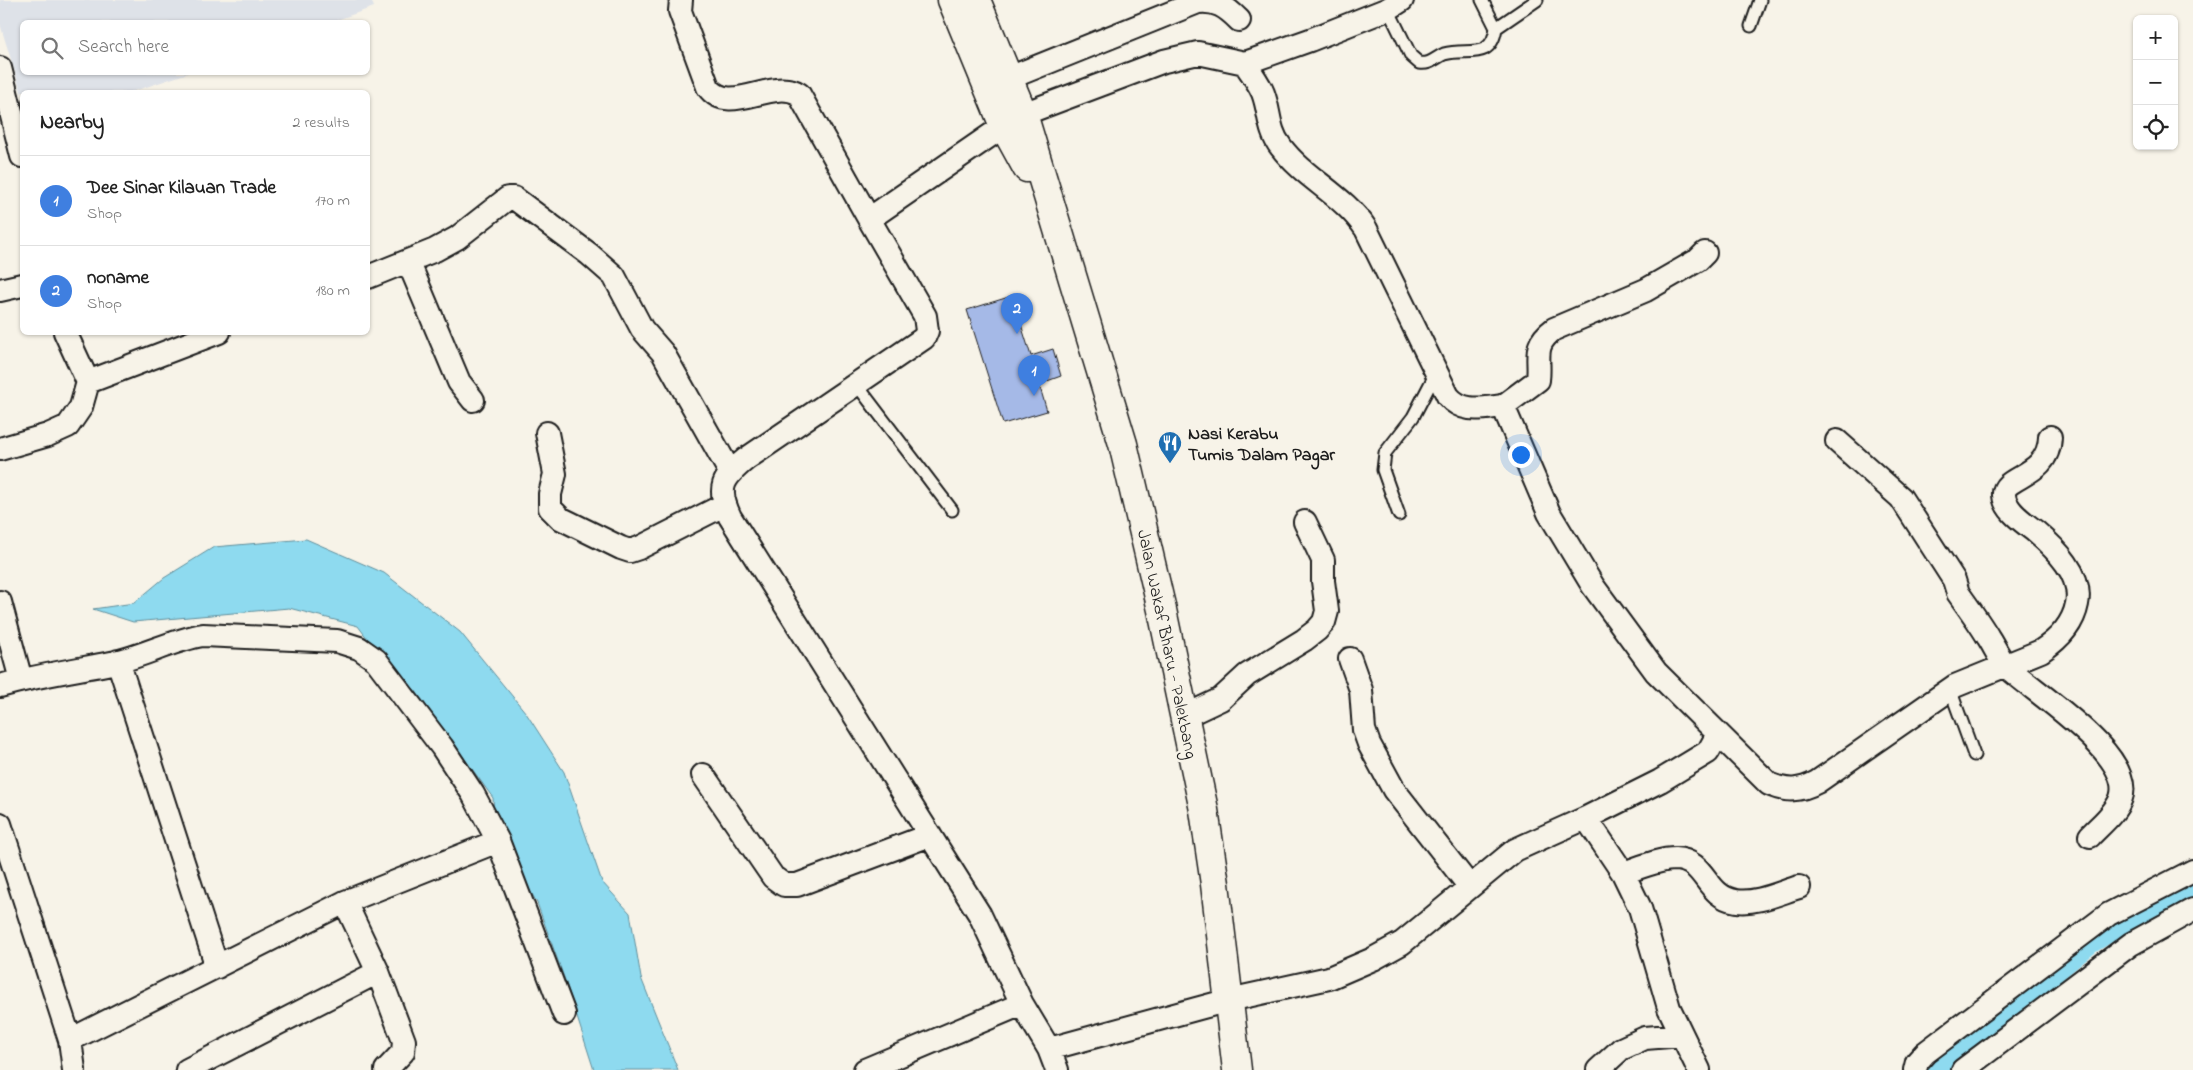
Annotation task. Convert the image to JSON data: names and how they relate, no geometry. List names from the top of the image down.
{
  "streets": {
    "main road": ["Jalan Wakaf Bharu - Palekbang"]
  },
  "places": {
    "restaurant": ["Nasi Kerabu Tumis Dalam Pagar"]
  },
  "page": {
    "map_buttons": ["+", "−"],
    "search": "Search here",
    "heading": ["Nearby", "2 results"],
    "list": [
      {
        "mark": "1",
        "name": "Dee Sinar Kilauan Trade",
        "note": "Shop",
        "value": "170 m"
      },
      {
        "mark": "2",
        "name": "noname",
        "note": "Shop",
        "value": "180 m"
      }
    ],
    "pins": ["2", "1"]
  }
}
